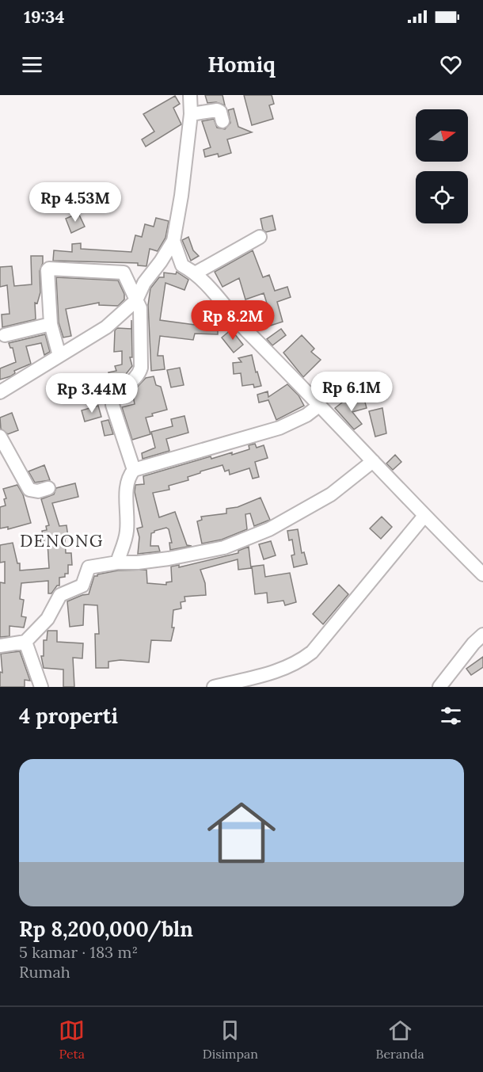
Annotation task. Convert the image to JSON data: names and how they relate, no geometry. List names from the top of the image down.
{
  "districts": ["DENONG"],
  "north": "right",
  "page": {
    "status": "19:34",
    "header": "Homiq",
    "price": [
      "Rp 4.53M",
      "Rp 8.2M",
      "Rp 6.1M",
      "Rp 3.44M"
    ],
    "heading": "4 properti",
    "list": [
      {
        "name": "Rp 8,200,000/bln",
        "note": "5 kamar · 183 m² · Rumah"
      }
    ],
    "tabs": ["Peta", "Disimpan", "Beranda"]
  }
}
